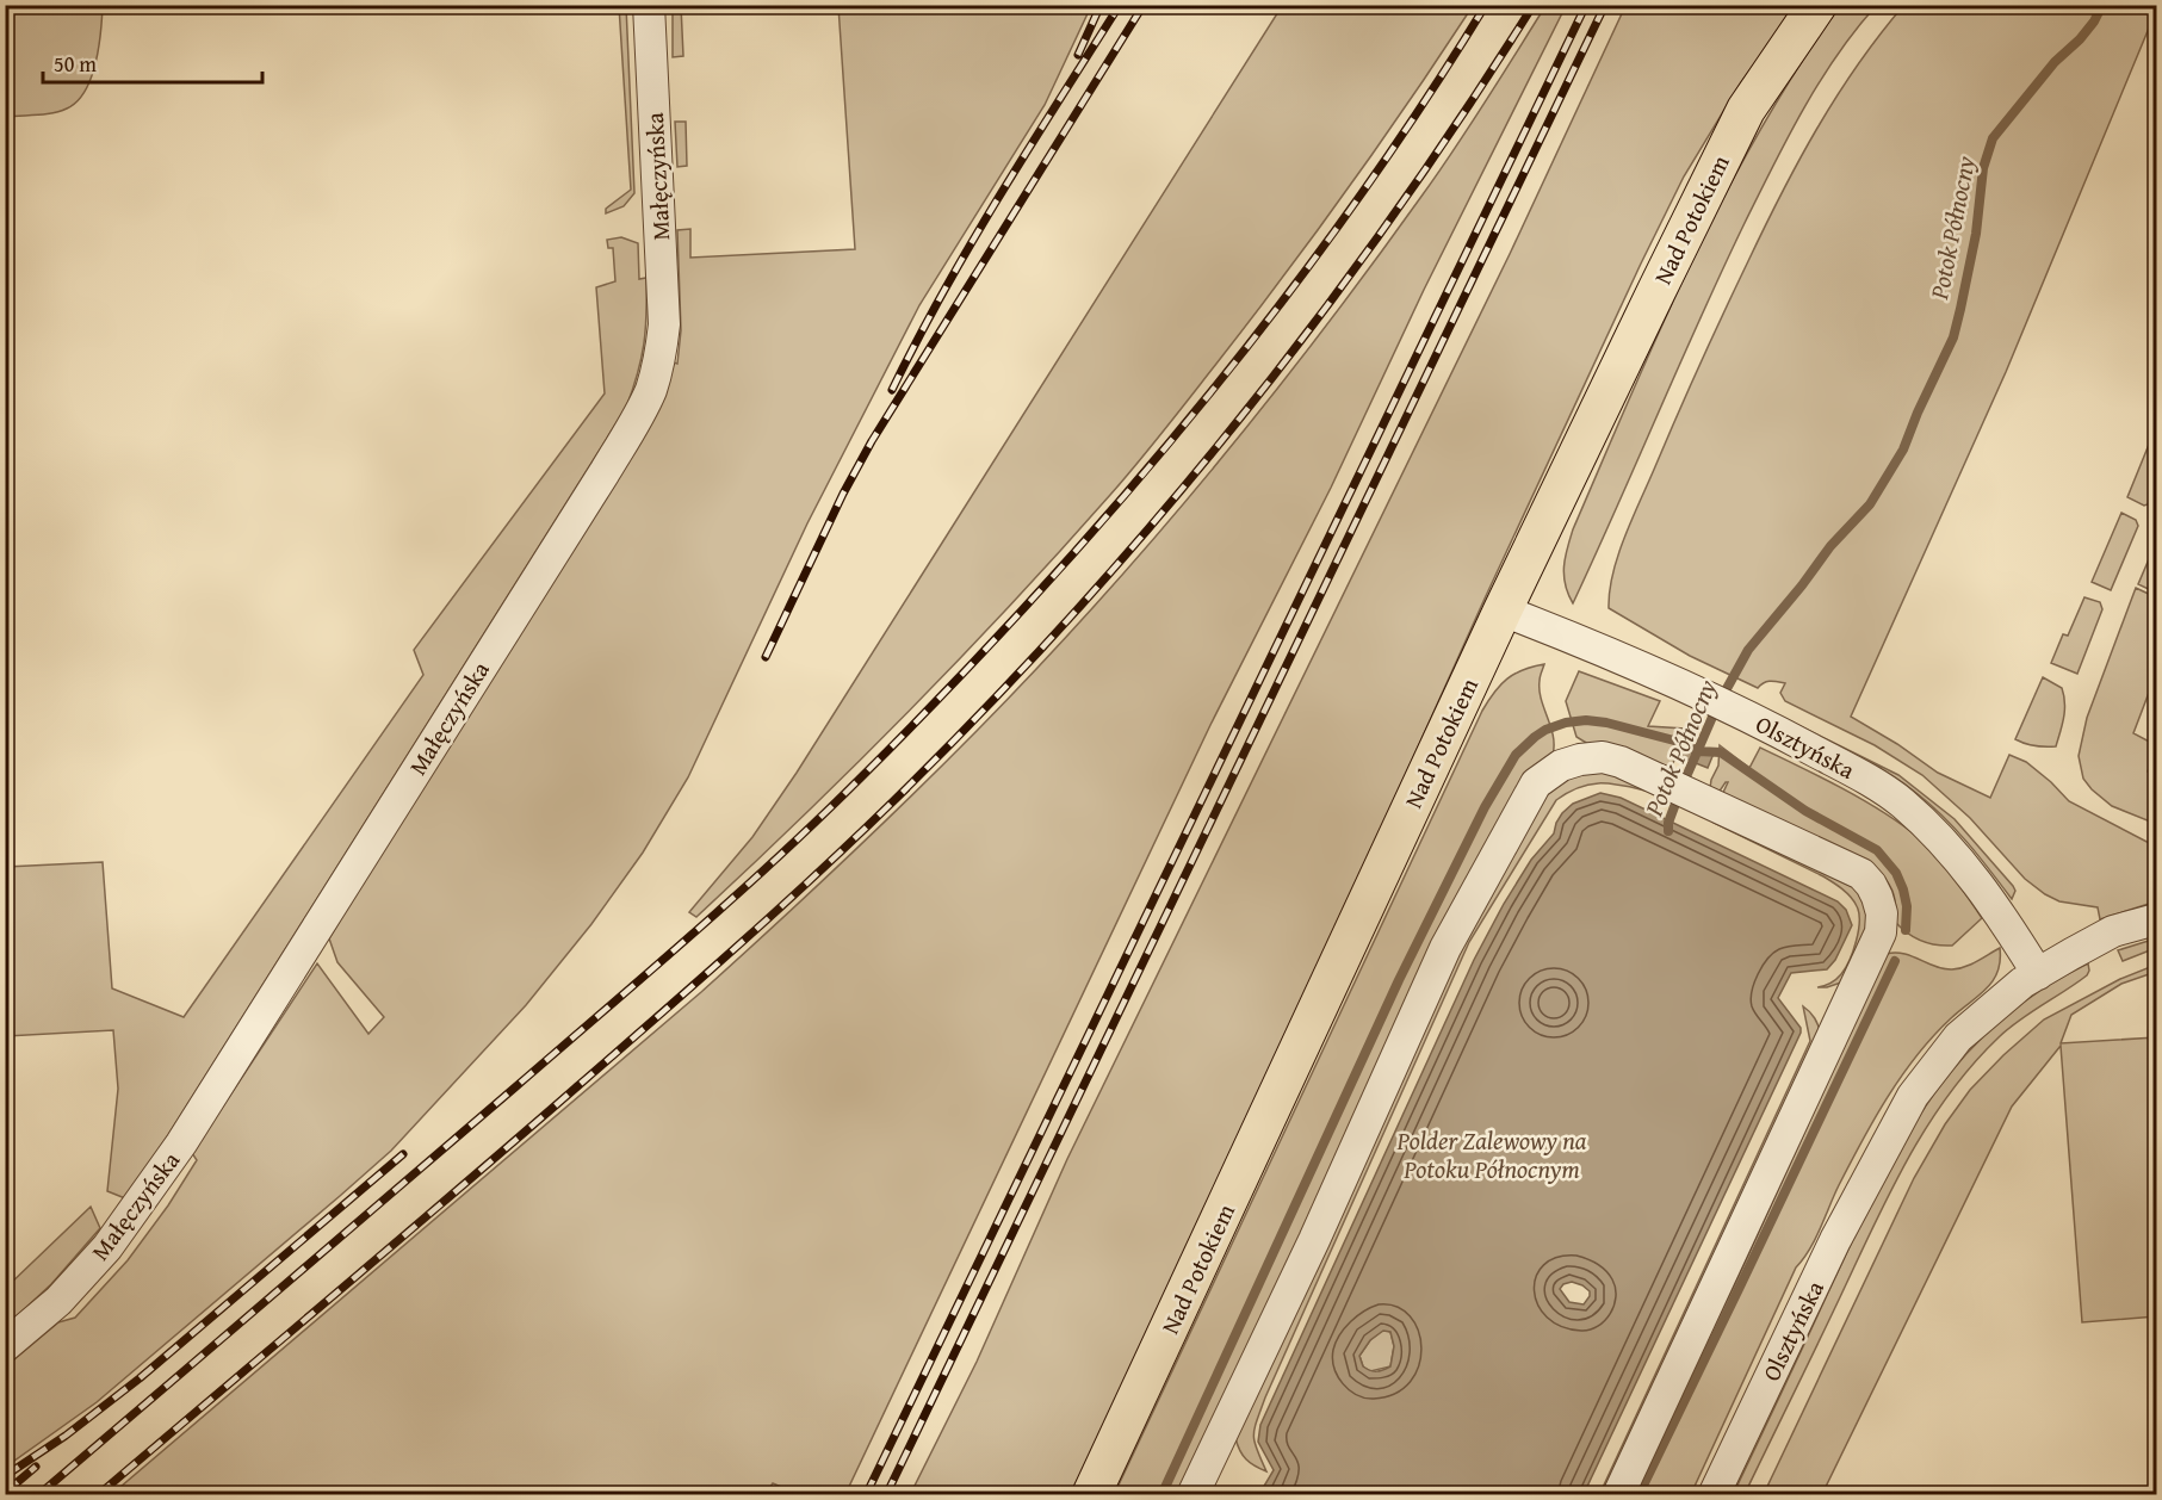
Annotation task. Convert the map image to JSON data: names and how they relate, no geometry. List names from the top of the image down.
{
  "streets": {
    "main road": ["Nad Potokiem"],
    "street": ["Małęczyńska", "Olsztyńska"]
  },
  "crossings": [
    ["Nad Potokiem", "Olsztyńska"]
  ],
  "water": ["Potok Północny", "Polder Zalewowy na Potoku Północnym"],
  "scale_bar": "50 m"
}
